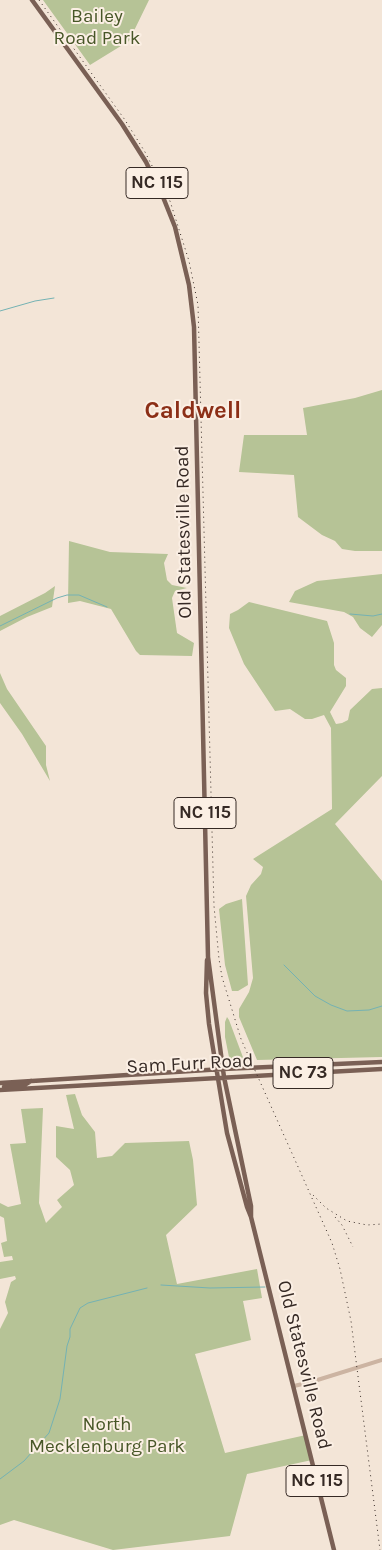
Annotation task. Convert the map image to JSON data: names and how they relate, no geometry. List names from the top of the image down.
{
  "streets": {
    "main road": [
      "NC 115",
      "Old Statesville Road",
      "Sam Furr Road",
      "NC 73"
    ]
  },
  "crossings": [
    ["Old Statesville Road", "Sam Furr Road"]
  ],
  "districts": ["Caldwell"],
  "parks": ["Bailey Road Park", "North Mecklenburg Park"]
}
